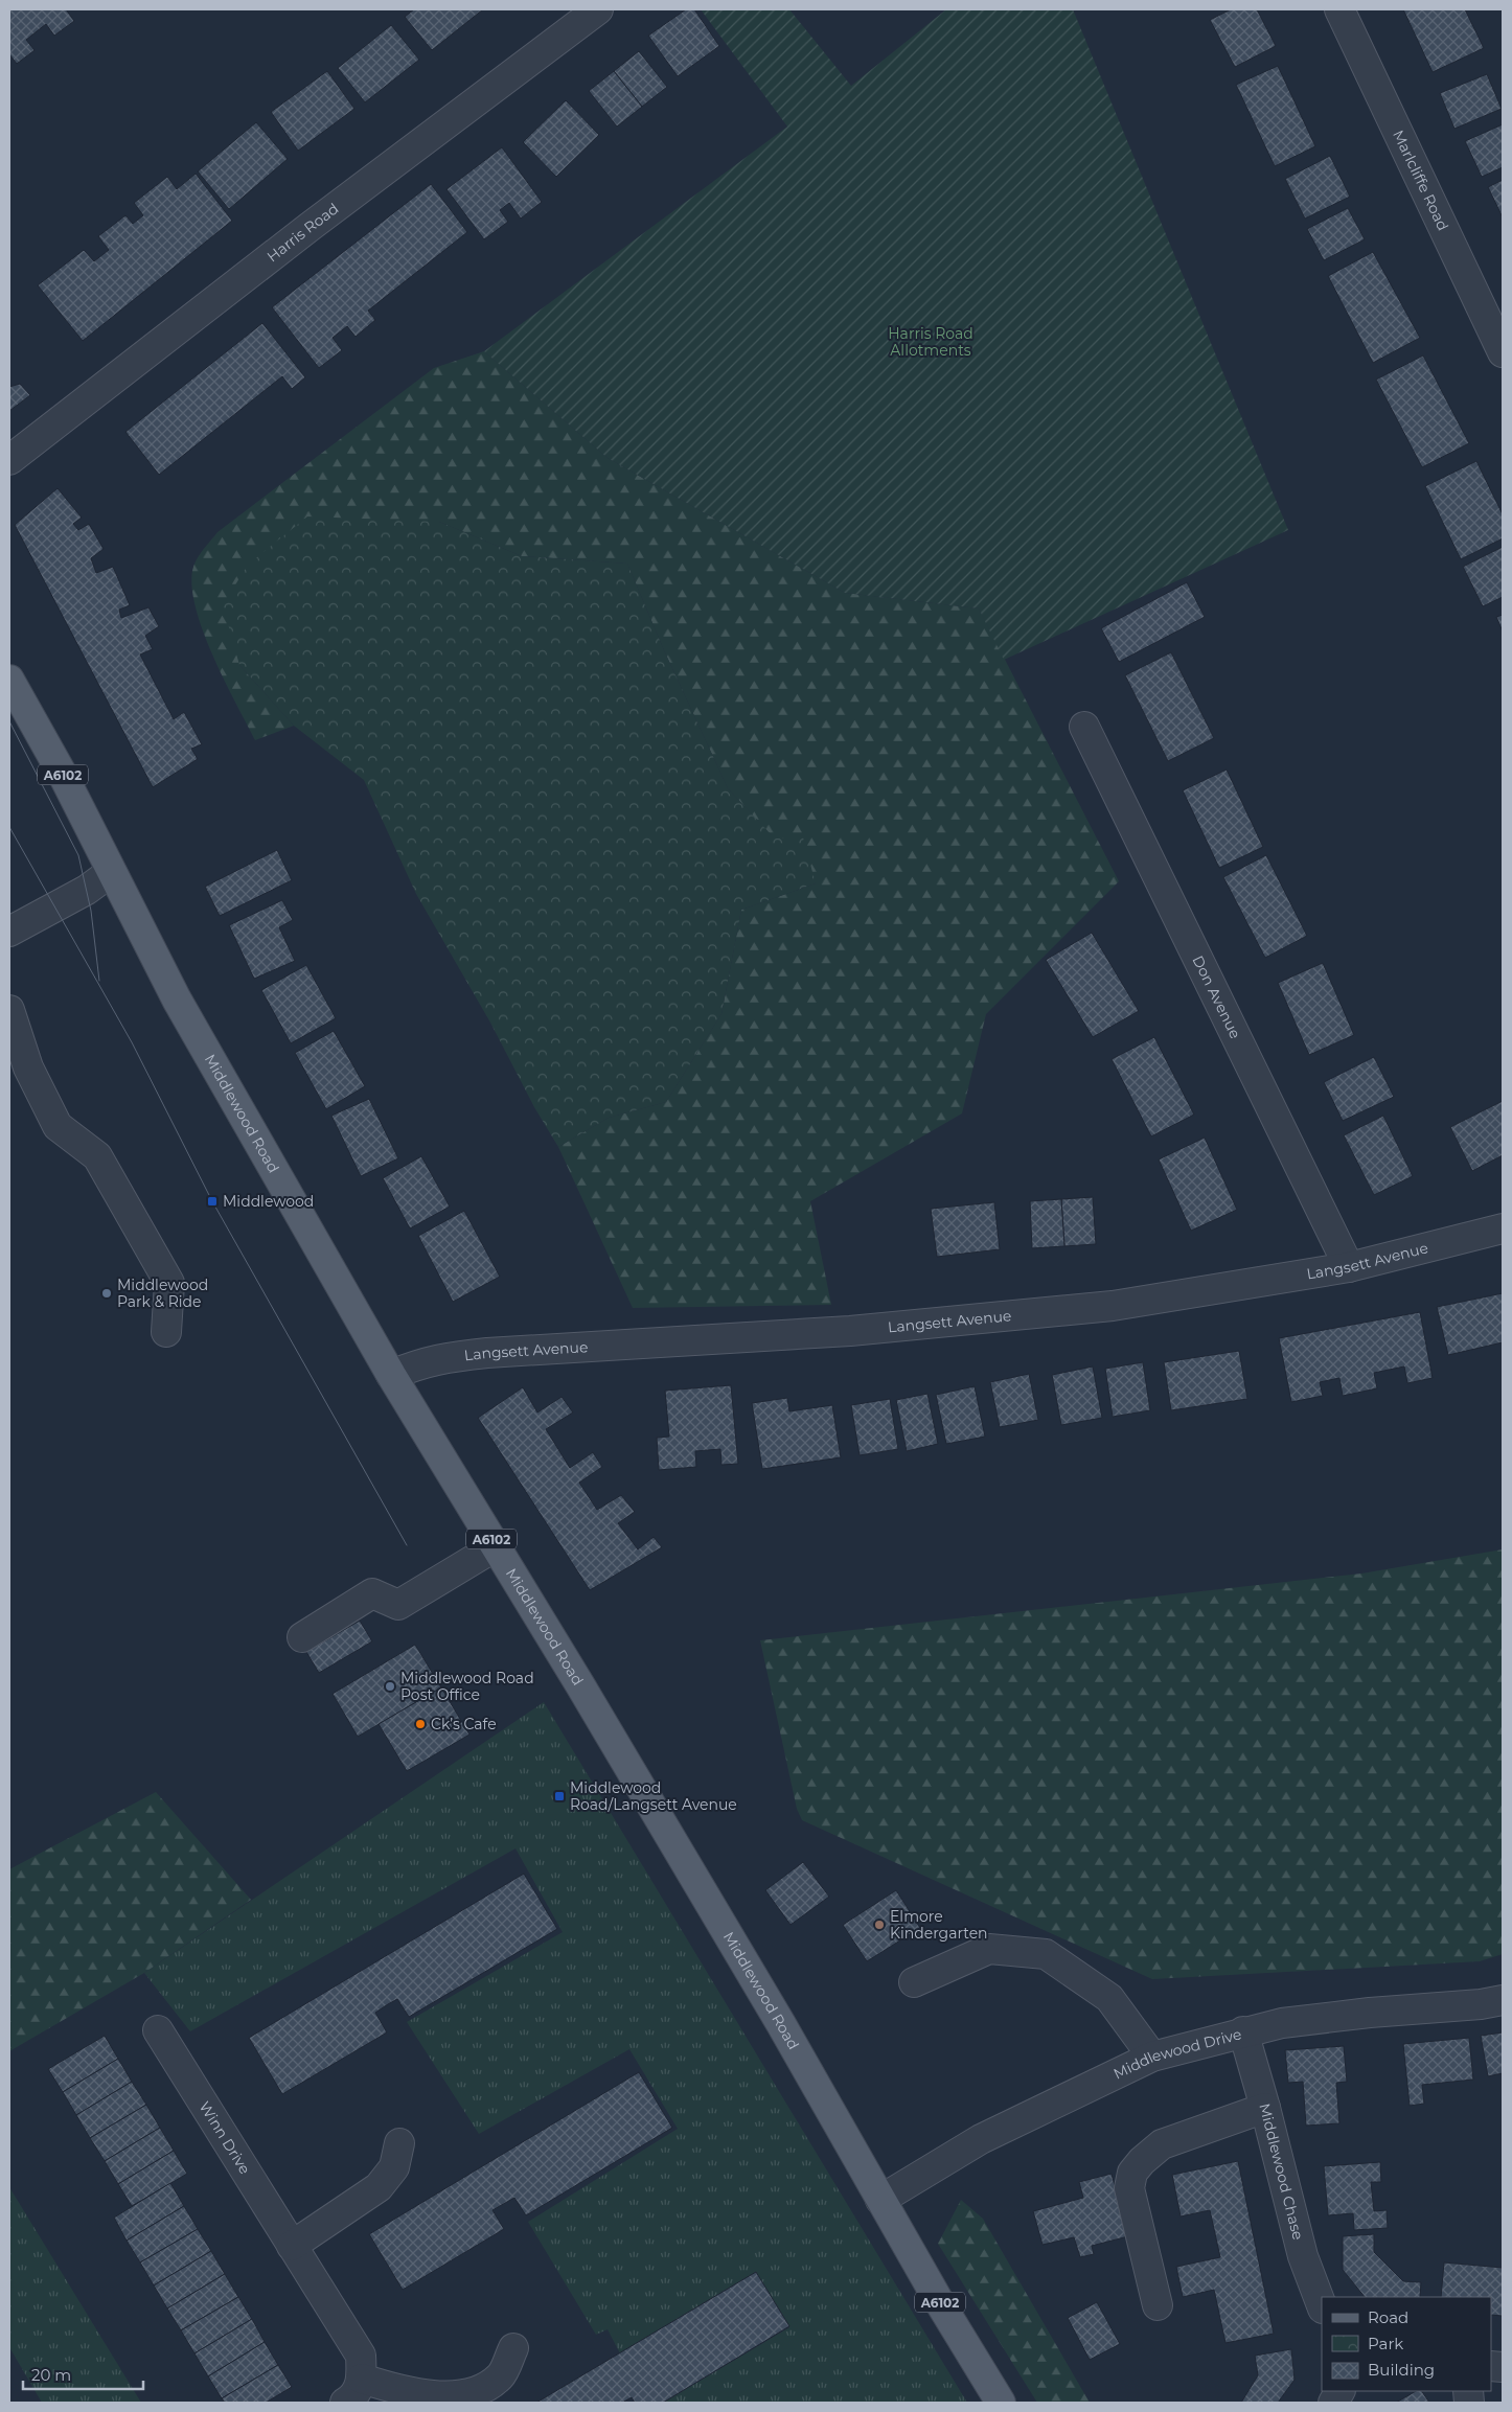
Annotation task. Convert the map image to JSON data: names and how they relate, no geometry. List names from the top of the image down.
{
  "streets": {
    "main road": ["A6102", "Middlewood Road"],
    "street": [
      "Marlcliffe Road",
      "Harris Road",
      "Don Avenue",
      "Langsett Avenue",
      "Middlewood Drive",
      "Winn Drive",
      "Middlewood Chase"
    ]
  },
  "crossings": [
    ["Don Avenue", "Langsett Avenue"],
    ["Middlewood Road", "Langsett Avenue"],
    ["Middlewood Road", "Middlewood Drive"],
    ["Middlewood Drive", "Middlewood Chase"]
  ],
  "parks": ["Harris Road Allotments"],
  "places": {
    "transit": ["Middlewood", "Middlewood Road/Langsett Avenue"],
    "other": [
      "Middlewood Park & Ride",
      "Middlewood Road Post Office",
      "Ck’s Cafe",
      "Elmore Kindergarten"
    ]
  },
  "legend": ["Road", "Park", "Building"],
  "scale_bar": "20 m"
}
